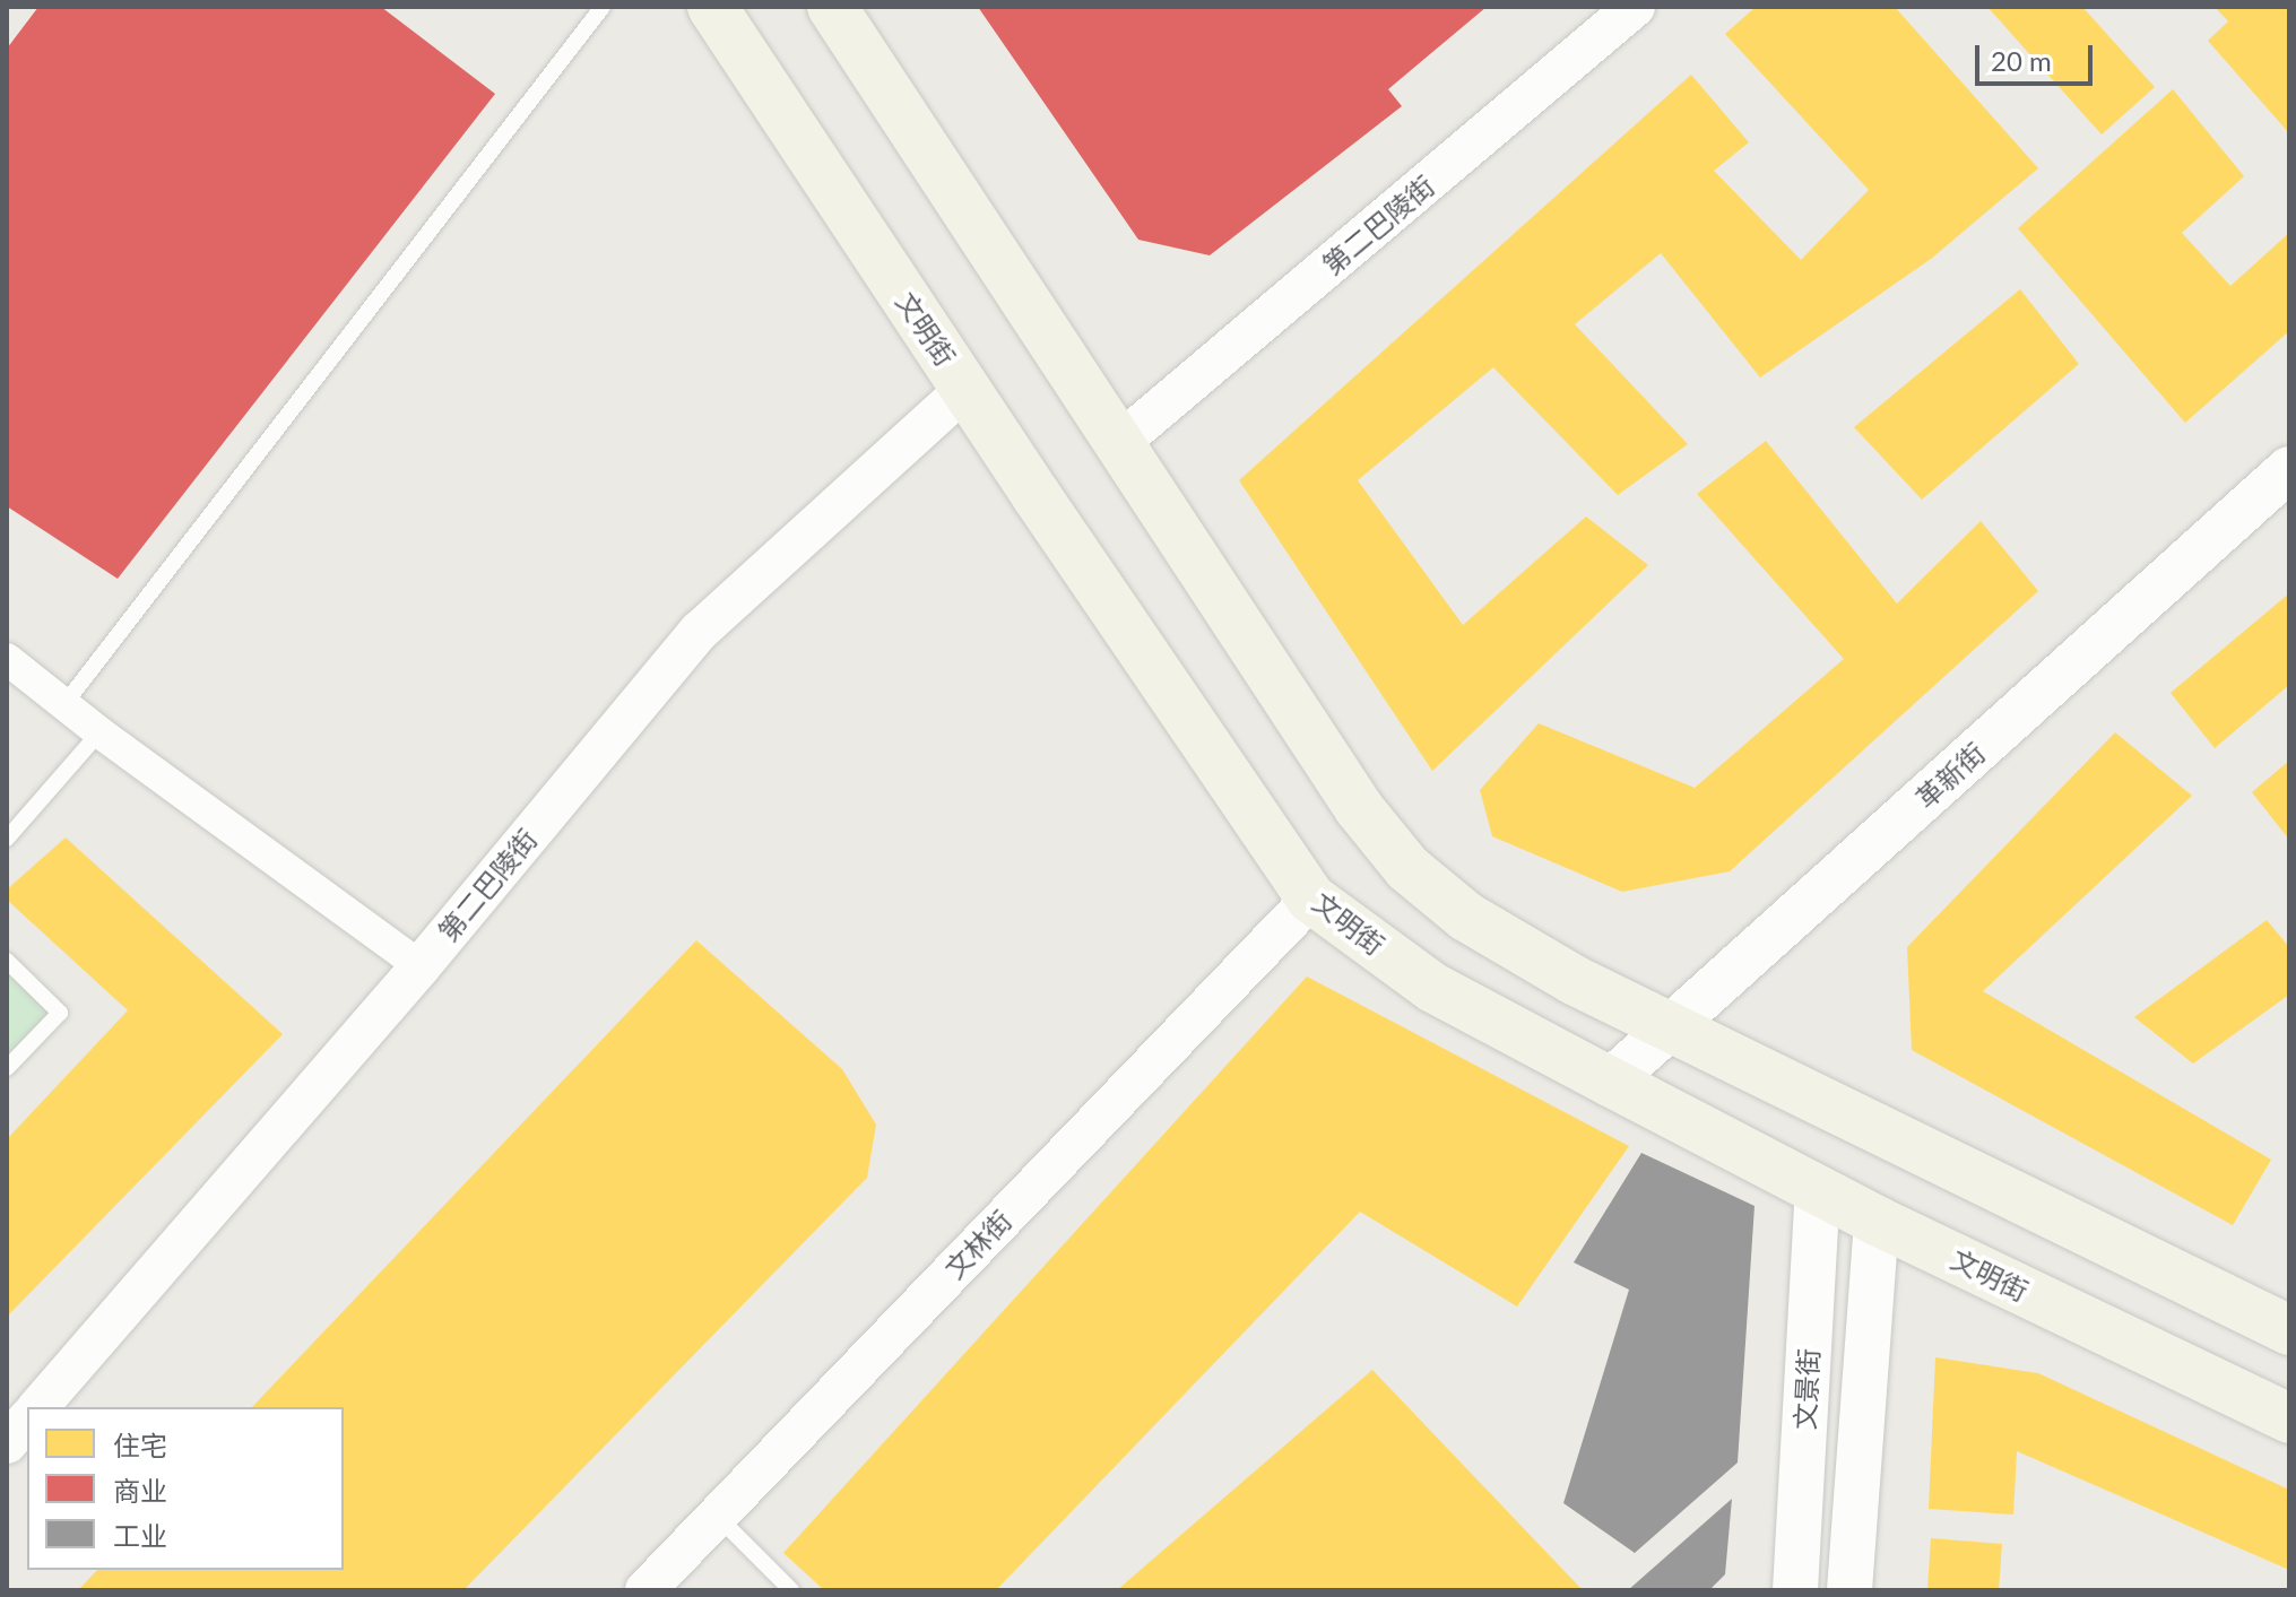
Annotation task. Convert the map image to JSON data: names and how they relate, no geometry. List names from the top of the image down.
{
  "streets": {
    "main road": ["文明街", "革新街", "文景街"],
    "street": ["第二巴陵街", "文林街"]
  },
  "crossings": [
    ["第二巴陵街", "文明街"],
    ["文明街", "革新街"],
    ["文明街", "文林街"],
    ["文明街", "文景街"]
  ],
  "legend": ["住宅", "商业", "工业"],
  "scale_bar": "20 m"
}
